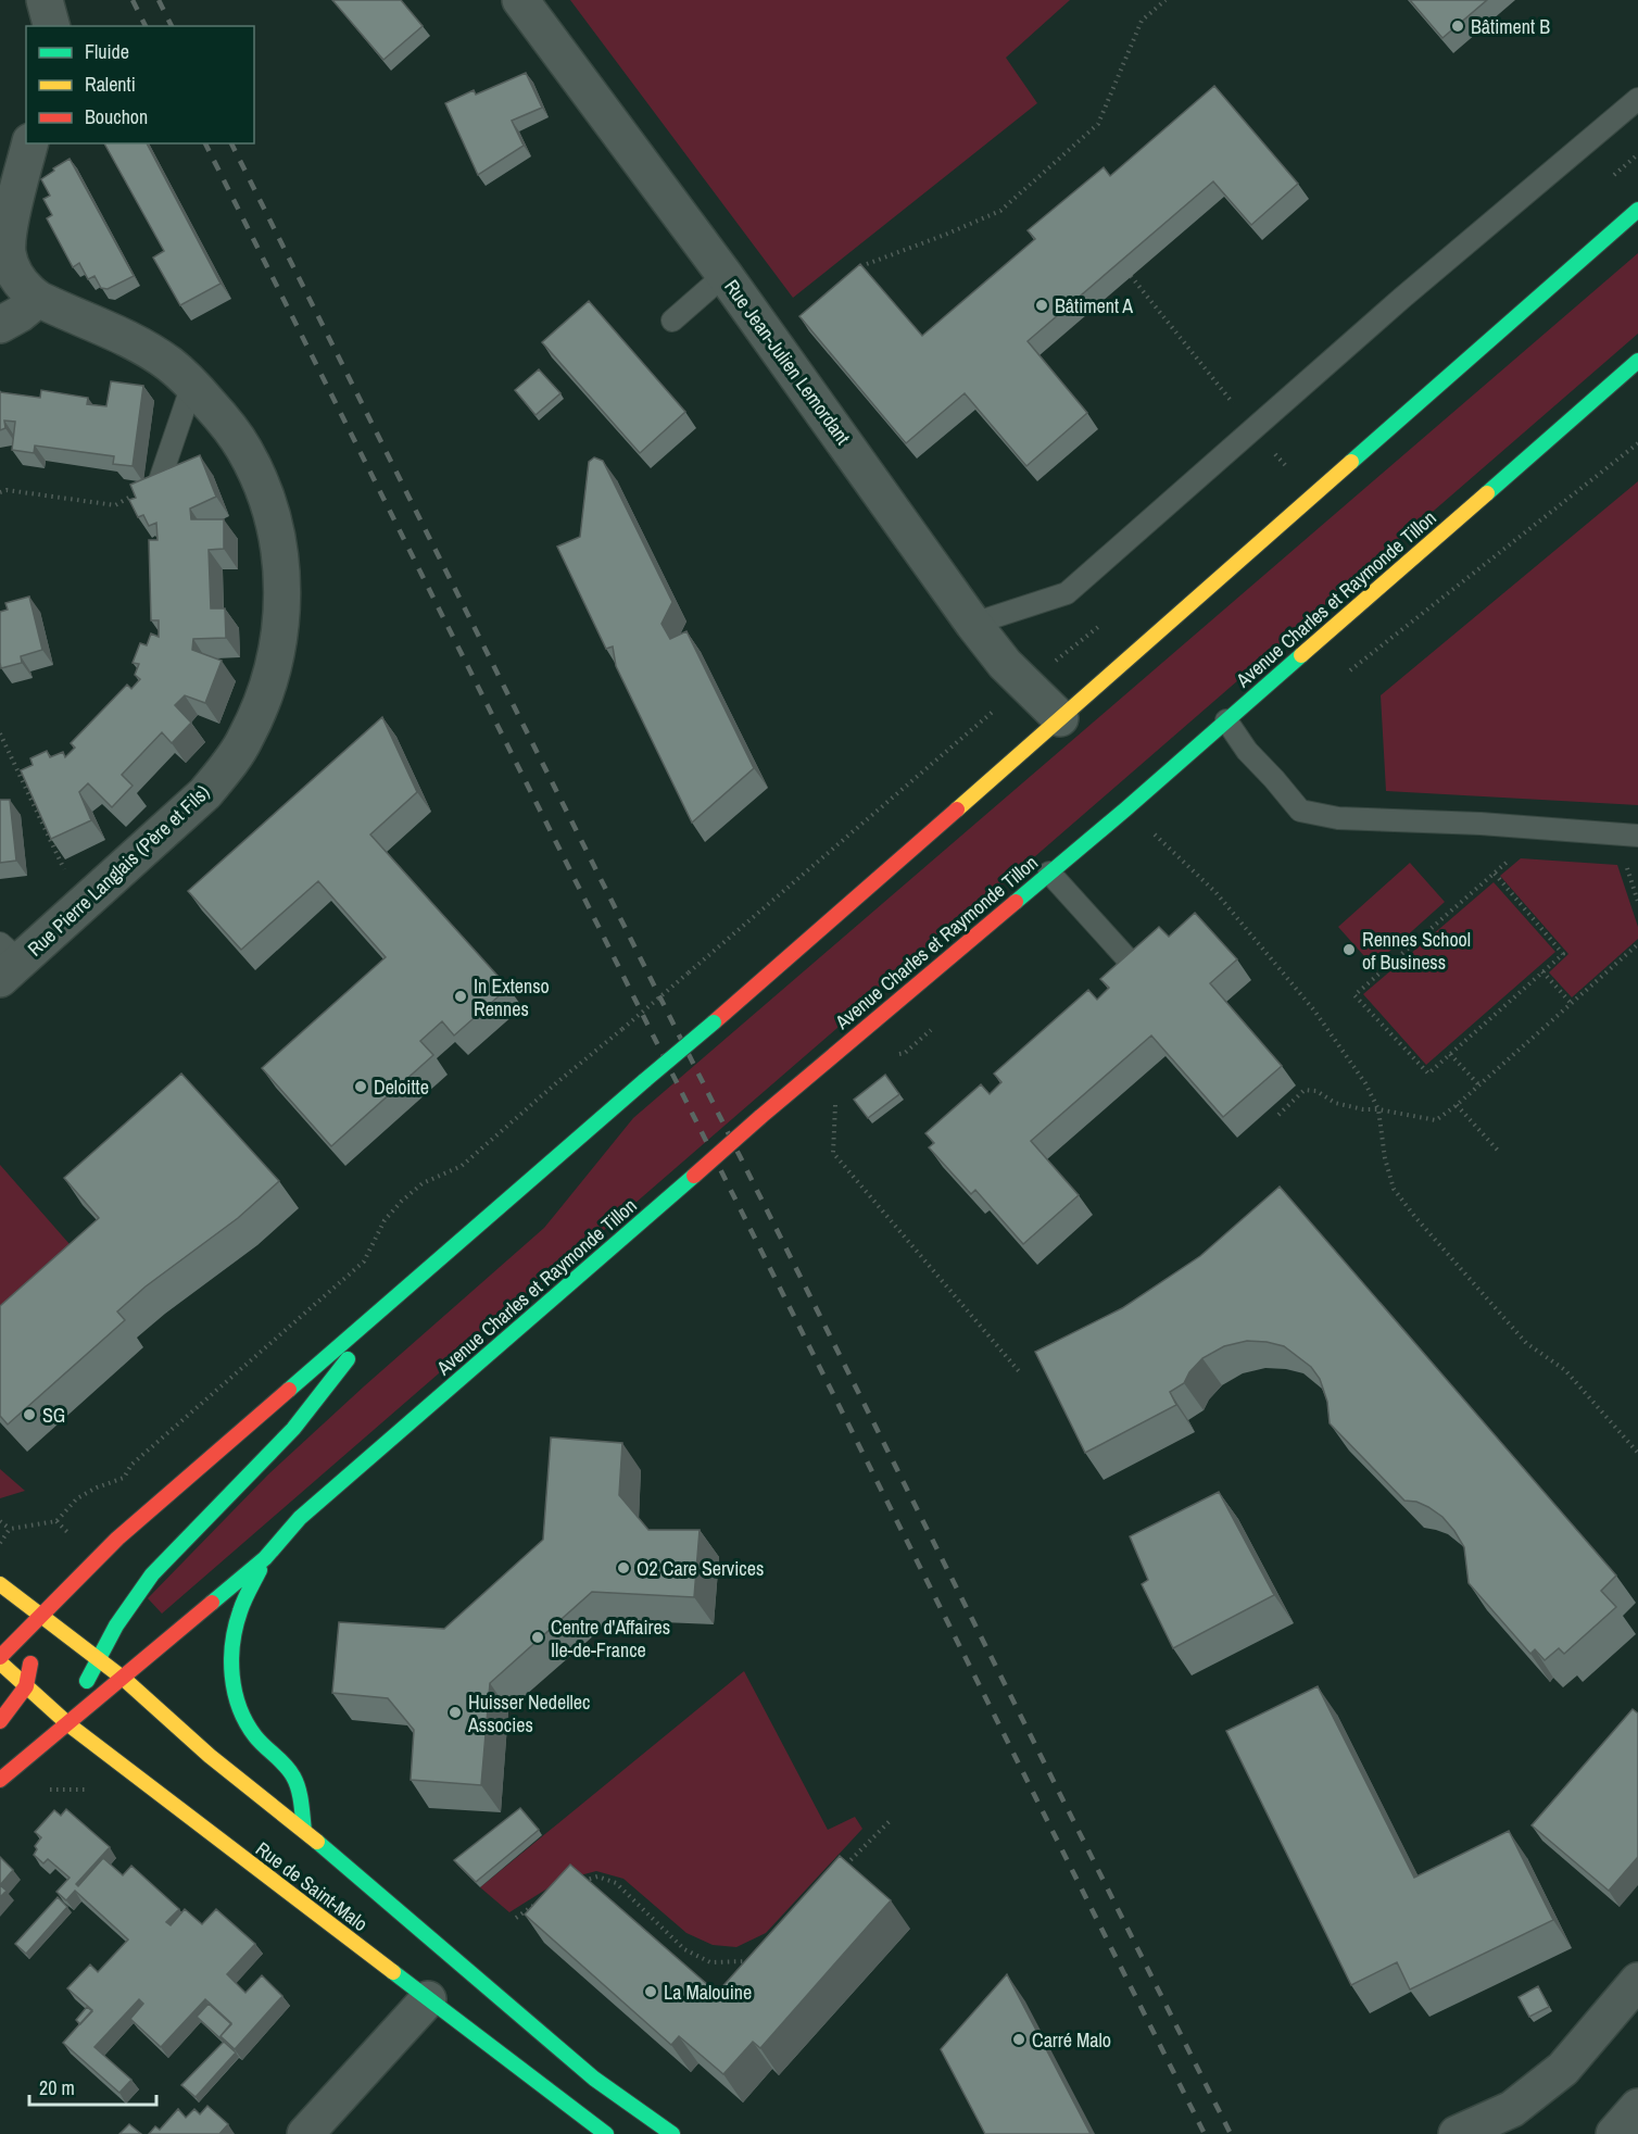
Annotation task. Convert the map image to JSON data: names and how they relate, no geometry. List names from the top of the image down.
{
  "streets": {
    "main road": ["Avenue Charles et Raymonde Tillon", "Rue de Saint-Malo"],
    "street": ["Rue Jean-Julien Lemordant", "Rue Pierre Langlais (Père et Fils)"]
  },
  "crossings": [
    ["Avenue Charles et Raymonde Tillon", "Rue de Saint-Malo"]
  ],
  "places": [
    "Bâtiment B",
    "Bâtiment A",
    "Rennes School of Business",
    "In Extenso Rennes",
    "Deloitte",
    "SG",
    "O2 Care Services",
    "Centre d'Affaires Ile-de-France",
    "Huisser Nedellec Associes",
    "La Malouine",
    "Carré Malo"
  ],
  "legend": ["Fluide", "Ralenti", "Bouchon"],
  "scale_bar": "20 m"
}
